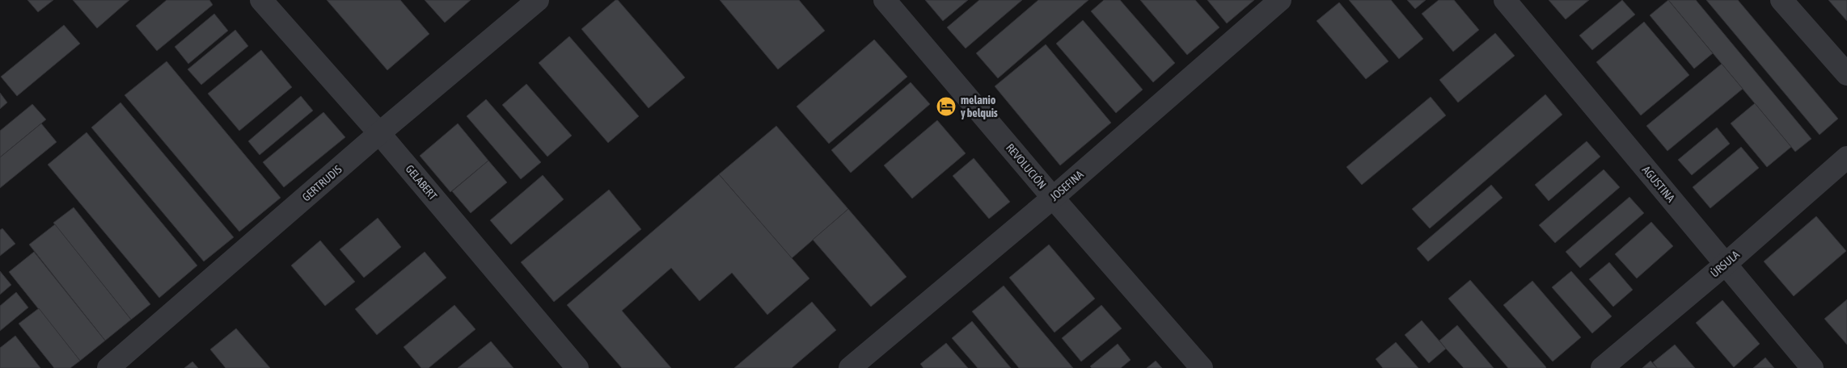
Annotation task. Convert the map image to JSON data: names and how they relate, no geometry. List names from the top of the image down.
{
  "streets": {
    "street": [
      "REVOLUCIÓN",
      "GELABERT",
      "GERTRUDIS",
      "AGUSTINA",
      "JOSEFINA",
      "ÚRSULA"
    ]
  },
  "crossings": [
    ["REVOLUCIÓN", "JOSEFINA"],
    ["GELABERT", "GERTRUDIS"],
    ["AGUSTINA", "ÚRSULA"]
  ],
  "places": {
    "hotel": ["melanio y belquis"]
  }
}
